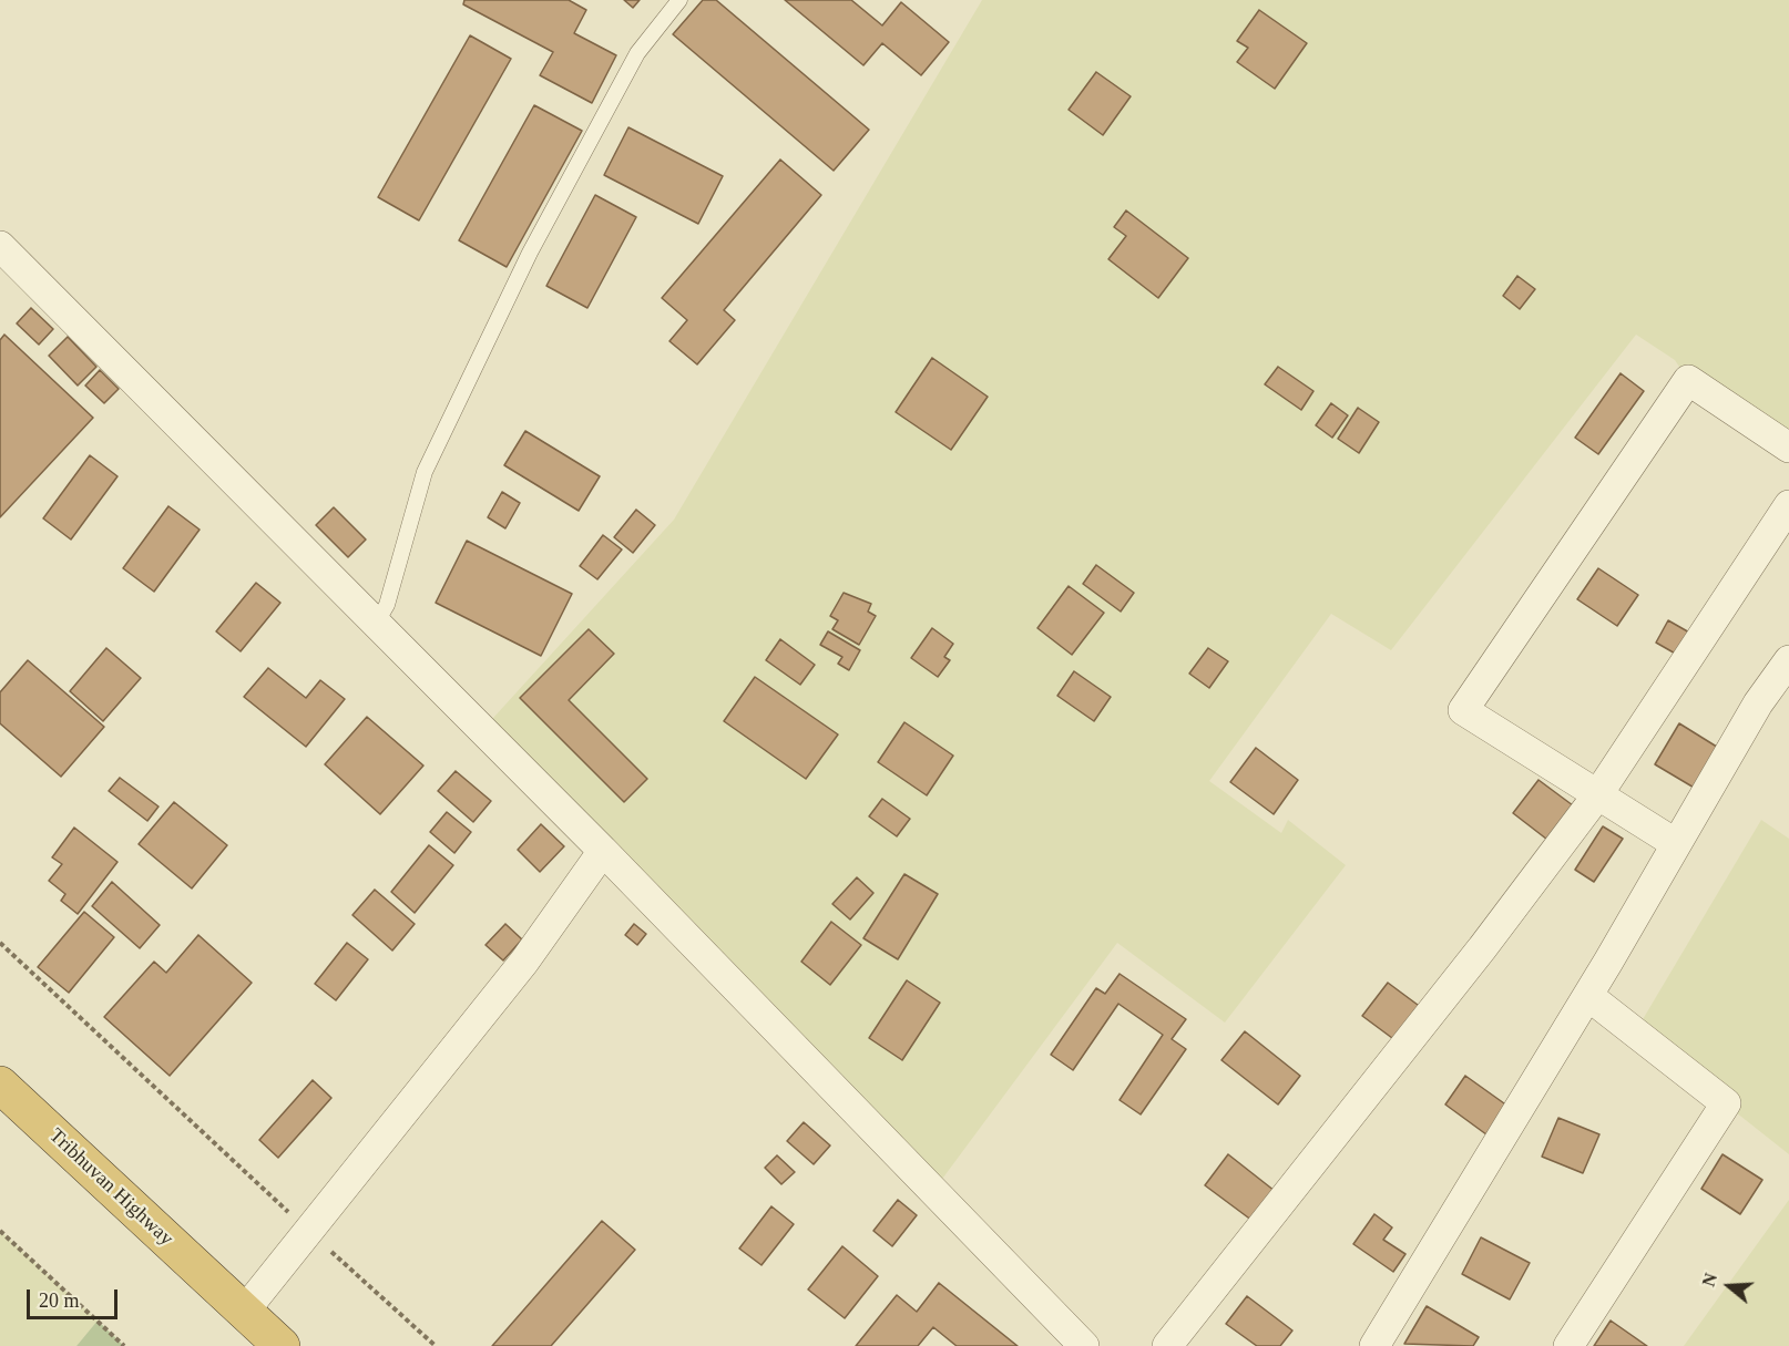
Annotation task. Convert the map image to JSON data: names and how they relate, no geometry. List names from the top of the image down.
{
  "streets": {
    "highway": ["Tribhuvan Highway"]
  },
  "scale_bar": "20 m",
  "north": "left"
}
